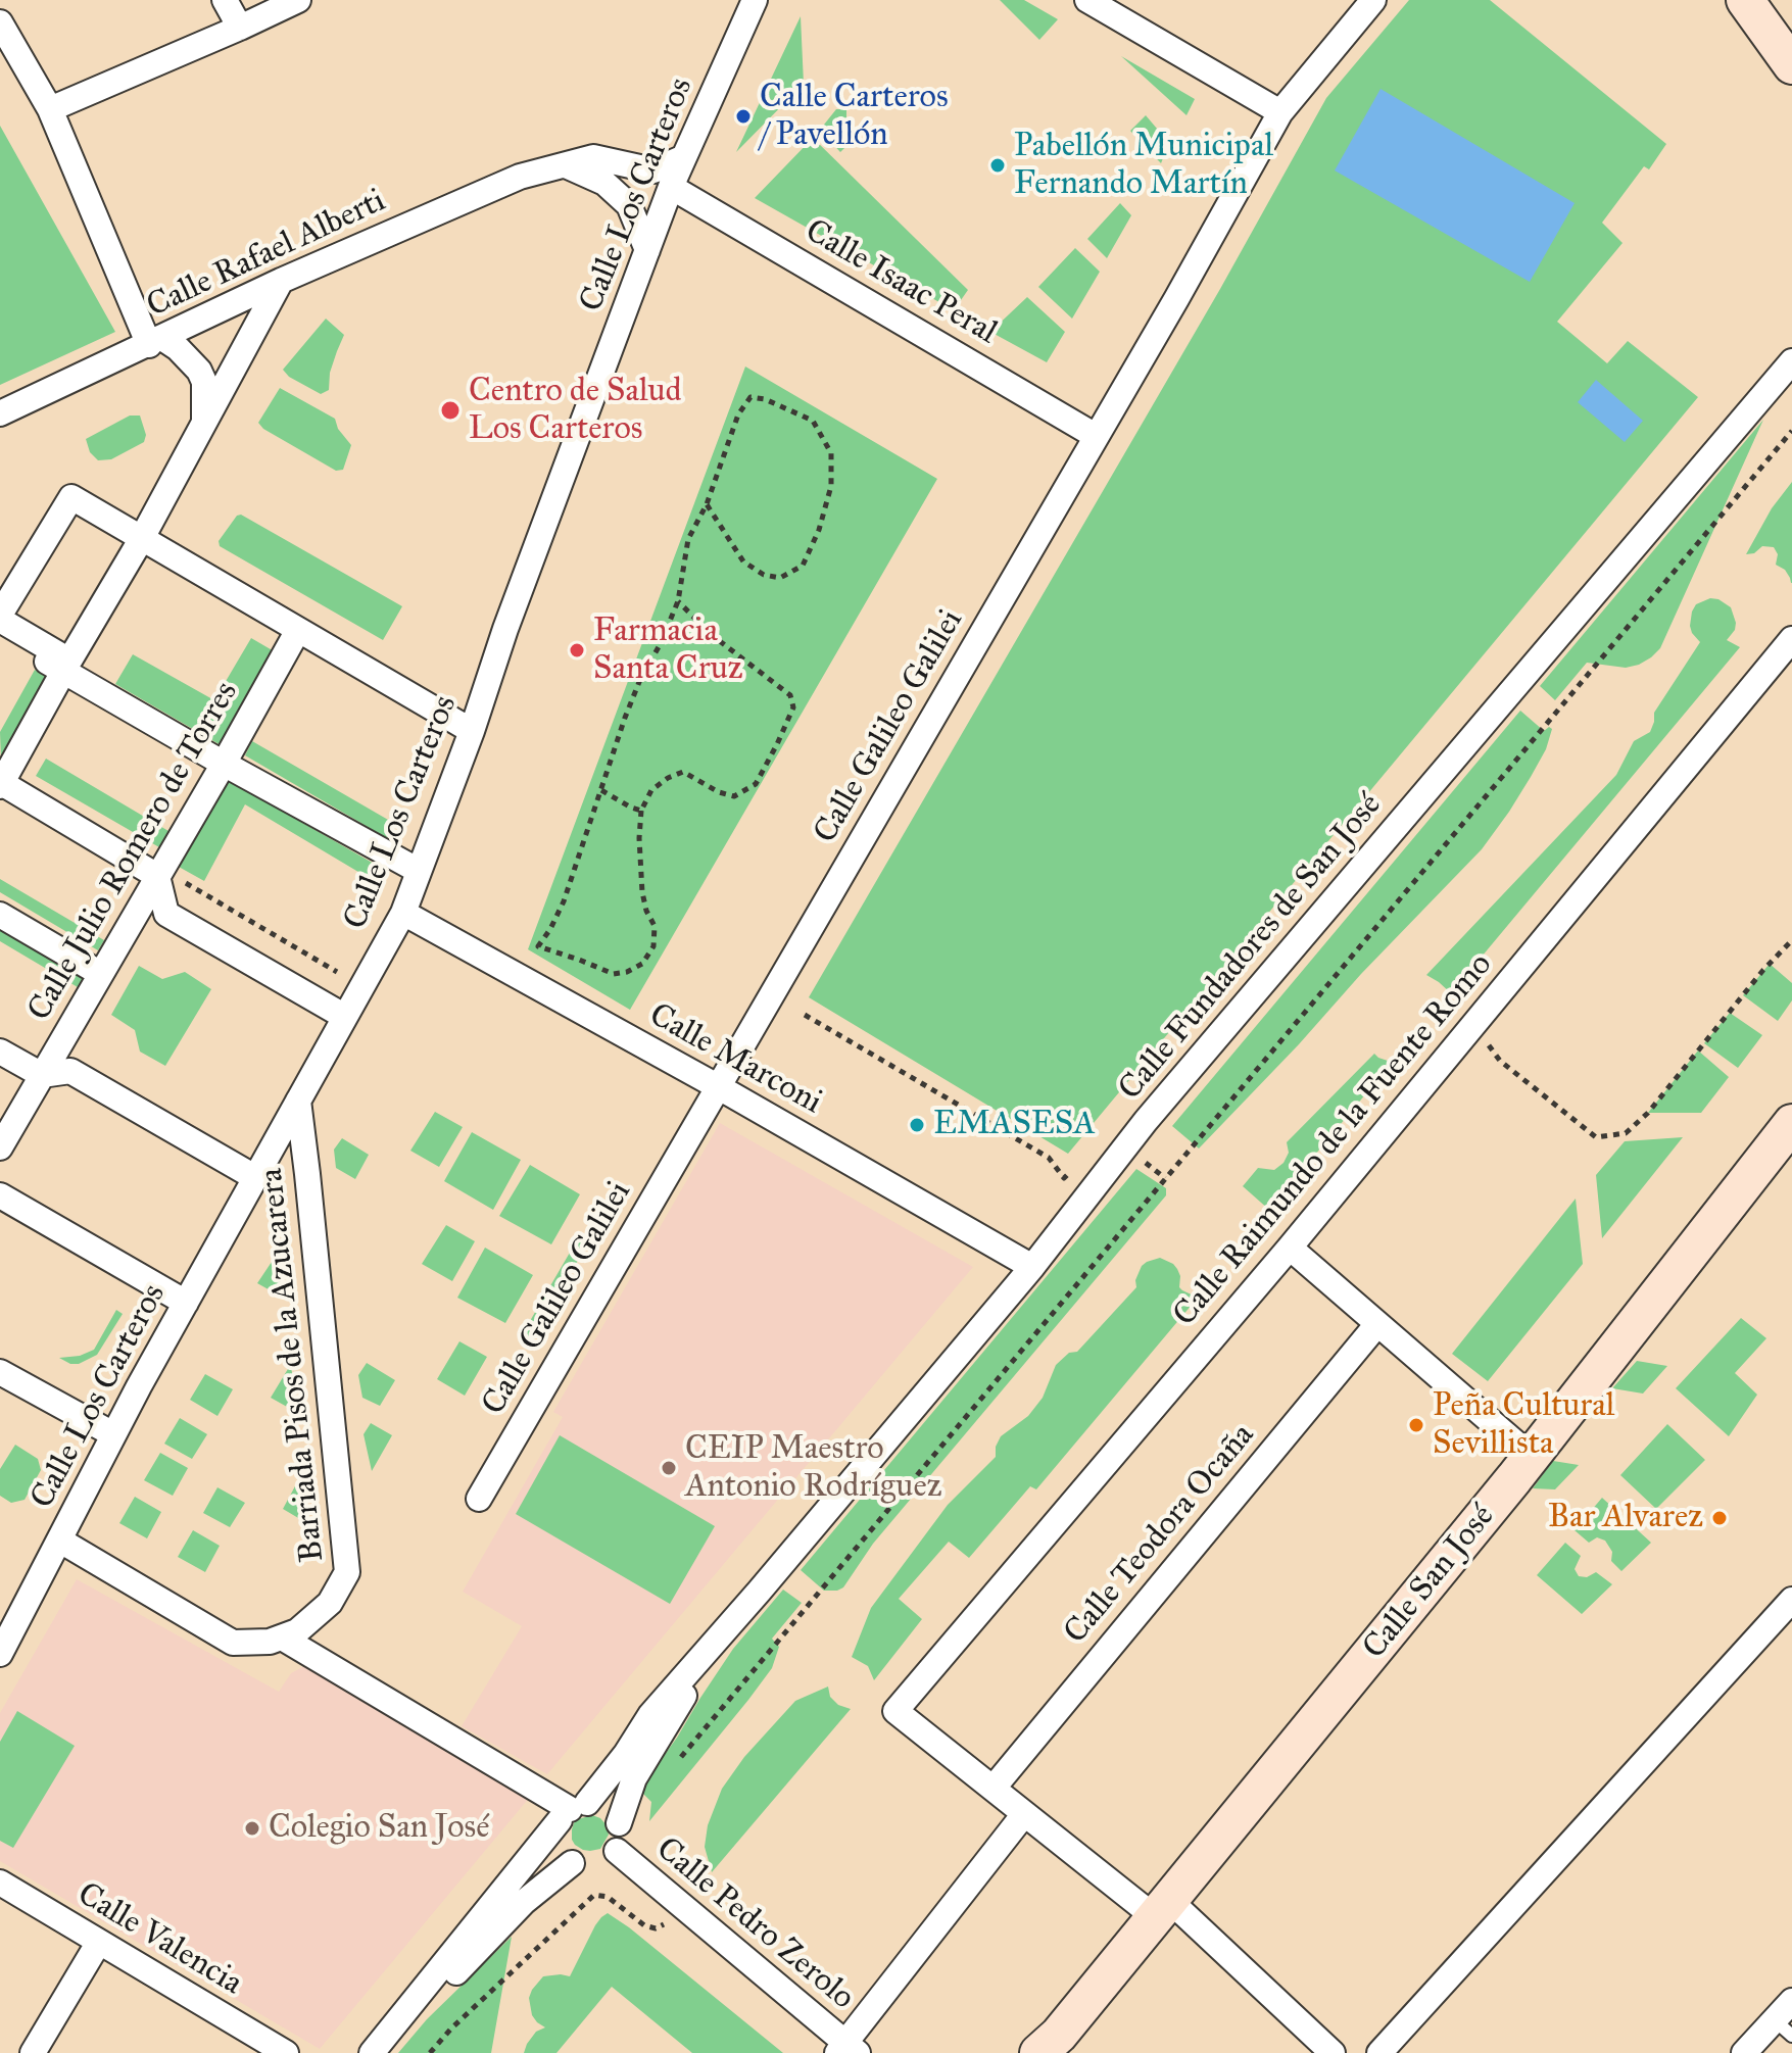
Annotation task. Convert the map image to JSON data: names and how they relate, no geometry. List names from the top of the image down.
{
  "streets": {
    "main road": ["Calle San José"],
    "street": [
      "Calle Los Carteros",
      "Calle Rafael Alberti",
      "Calle Isaac Peral",
      "Calle Galileo Galilei",
      "Calle Julio Romero de Torres",
      "Calle Fundadores de San José",
      "Calle Marconi",
      "Calle Raimundo de la Fuente Romo",
      "Barriada Pisos de la Azucarera",
      "Calle Teodora Ocaña",
      "Calle Pedro Zerolo",
      "Calle Valencia"
    ]
  },
  "crossings": [
    ["Calle Los Carteros", "Calle Rafael Alberti"],
    ["Calle Los Carteros", "Calle Isaac Peral"],
    ["Calle Los Carteros", "Calle Marconi"],
    ["Calle Los Carteros", "Barriada Pisos de la Azucarera"],
    ["Calle Rafael Alberti", "Calle Isaac Peral"],
    ["Calle Isaac Peral", "Calle Galileo Galilei"],
    ["Calle Galileo Galilei", "Calle Marconi"],
    ["Calle Fundadores de San José", "Calle Marconi"],
    ["Calle Fundadores de San José", "Calle Pedro Zerolo"],
    ["Calle Raimundo de la Fuente Romo", "Calle Teodora Ocaña"]
  ],
  "places": [
    "Calle Carteros / Pavellón",
    "Pabellón Municipal Fernando Martín",
    "Centro de Salud Los Carteros",
    "Farmacia Santa Cruz",
    "EMASESA",
    "Peña Cultural Sevillista",
    "CEIP Maestro Antonio Rodríguez",
    "Bar Alvarez",
    "Colegio San José"
  ]
}
